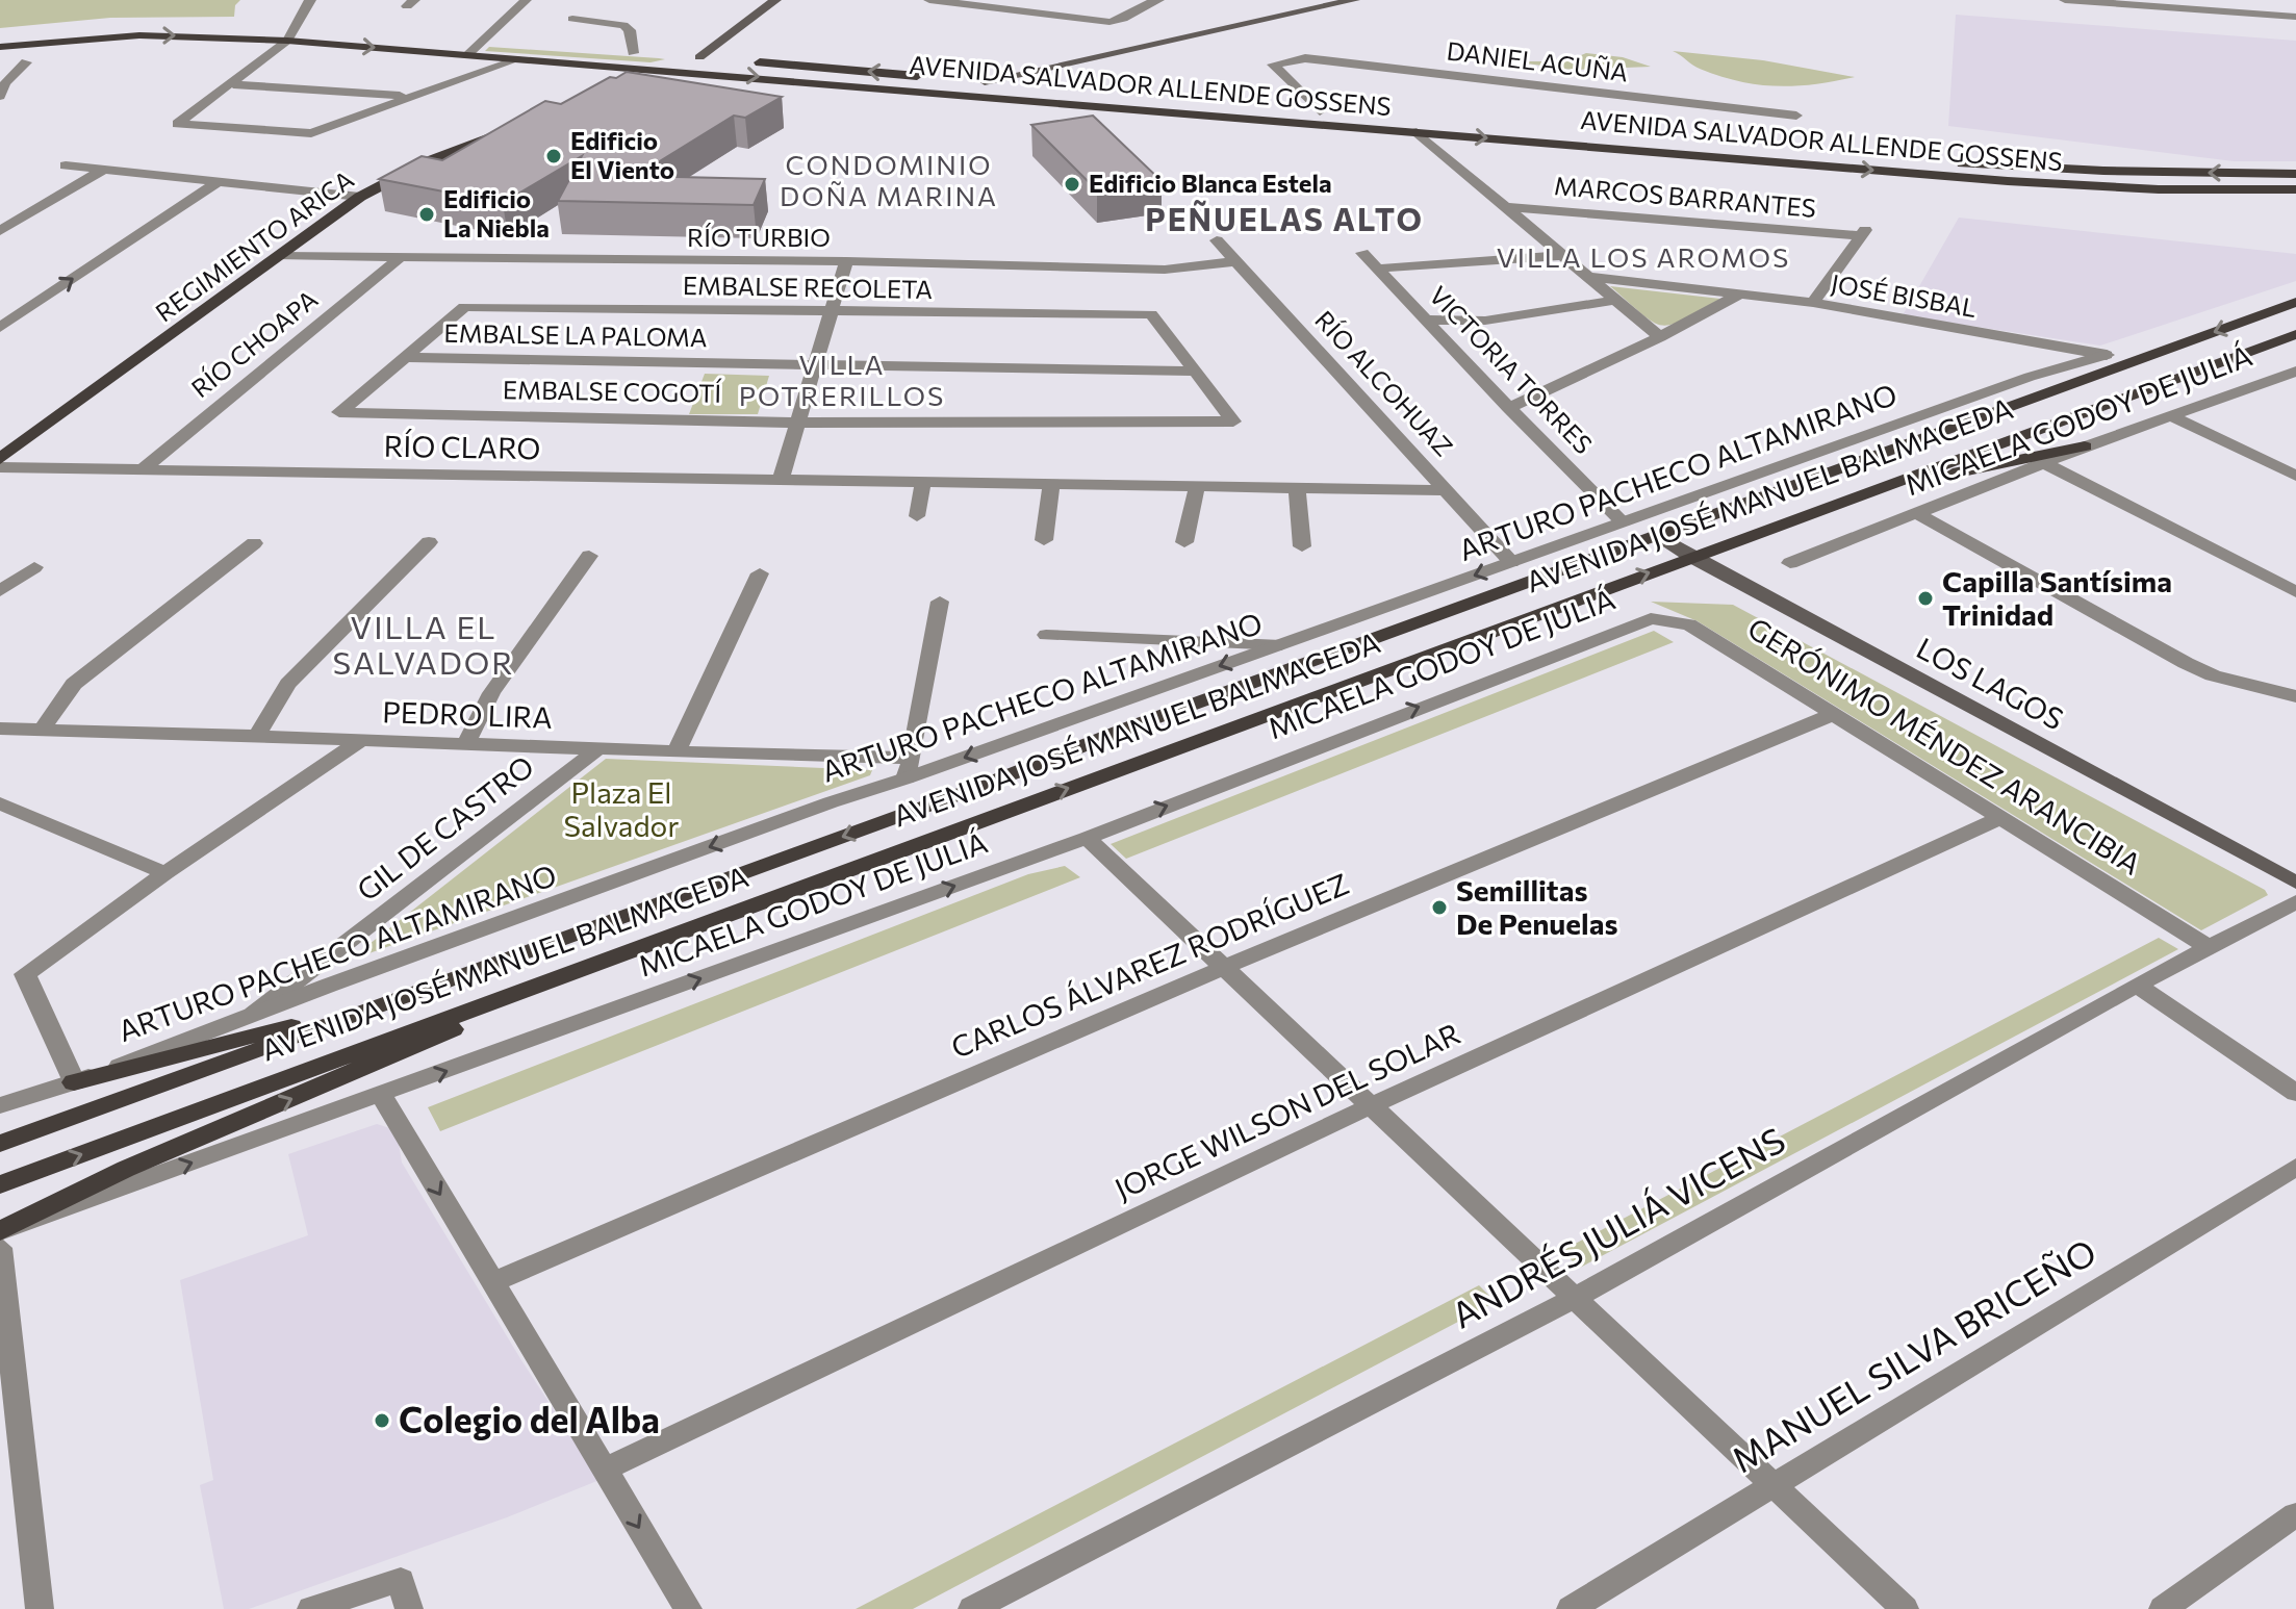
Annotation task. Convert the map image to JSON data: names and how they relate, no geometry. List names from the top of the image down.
{
  "streets": {
    "main road": [
      "AVENIDA SALVADOR ALLENDE GOSSENS",
      "REGIMIENTO ARICA",
      "AVENIDA JOSÉ MANUEL BALMACEDA",
      "LOS LAGOS"
    ],
    "street": [
      "DANIEL ACUÑA",
      "MARCOS BARRANTES",
      "RÍO TURBIO",
      "EMBALSE RECOLETA",
      "JOSÉ BISBAL",
      "EMBALSE LA PALOMA",
      "RÍO CHOAPA",
      "VICTORIA TORRES",
      "RÍO ALCOHUAZ",
      "EMBALSE COGOTÍ",
      "MICAELA GODOY DE JULIÁ",
      "RÍO CLARO",
      "ARTURO PACHECO ALTAMIRANO",
      "PEDRO LIRA",
      "GERÓNIMO MÉNDEZ ARANCIBIA",
      "GIL DE CASTRO",
      "CARLOS ÁLVAREZ RODRÍGUEZ",
      "JORGE WILSON DEL SOLAR",
      "ANDRÉS JULIÁ VICENS",
      "MANUEL SILVA BRICEÑO"
    ]
  },
  "crossings": [
    ["DANIEL ACUÑA", "AVENIDA SALVADOR ALLENDE GOSSENS"],
    ["MARCOS BARRANTES", "JOSÉ BISBAL"],
    ["RÍO TURBIO", "REGIMIENTO ARICA"],
    ["RÍO TURBIO", "RÍO CHOAPA"],
    ["RÍO TURBIO", "RÍO ALCOHUAZ"],
    ["EMBALSE RECOLETA", "EMBALSE LA PALOMA"],
    ["EMBALSE RECOLETA", "EMBALSE COGOTÍ"],
    ["JOSÉ BISBAL", "ARTURO PACHECO ALTAMIRANO"],
    ["EMBALSE LA PALOMA", "EMBALSE COGOTÍ"],
    ["RÍO CHOAPA", "RÍO CLARO"],
    ["VICTORIA TORRES", "ARTURO PACHECO ALTAMIRANO"],
    ["RÍO ALCOHUAZ", "RÍO CLARO"],
    ["RÍO ALCOHUAZ", "ARTURO PACHECO ALTAMIRANO"],
    ["MICAELA GODOY DE JULIÁ", "GERÓNIMO MÉNDEZ ARANCIBIA"],
    ["ARTURO PACHECO ALTAMIRANO", "GIL DE CASTRO"],
    ["AVENIDA JOSÉ MANUEL BALMACEDA", "LOS LAGOS"],
    ["PEDRO LIRA", "GIL DE CASTRO"],
    ["GERÓNIMO MÉNDEZ ARANCIBIA", "CARLOS ÁLVAREZ RODRÍGUEZ"],
    ["GERÓNIMO MÉNDEZ ARANCIBIA", "JORGE WILSON DEL SOLAR"],
    ["GERÓNIMO MÉNDEZ ARANCIBIA", "ANDRÉS JULIÁ VICENS"]
  ],
  "one_way": ["MICAELA GODOY DE JULIÁ", "ARTURO PACHECO ALTAMIRANO"],
  "districts": [
    "CONDOMINIO DOÑA MARINA",
    "PEÑUELAS ALTO",
    "VILLA LOS AROMOS",
    "VILLA POTRERILLOS",
    "VILLA EL SALVADOR"
  ],
  "parks": ["Plaza El Salvador"],
  "places": [
    "Edificio El Viento",
    "Edificio Blanca Estela",
    "Edificio La Niebla",
    "Capilla Santísima Trinidad",
    "Semillitas De Penuelas",
    "Colegio del Alba"
  ]
}
